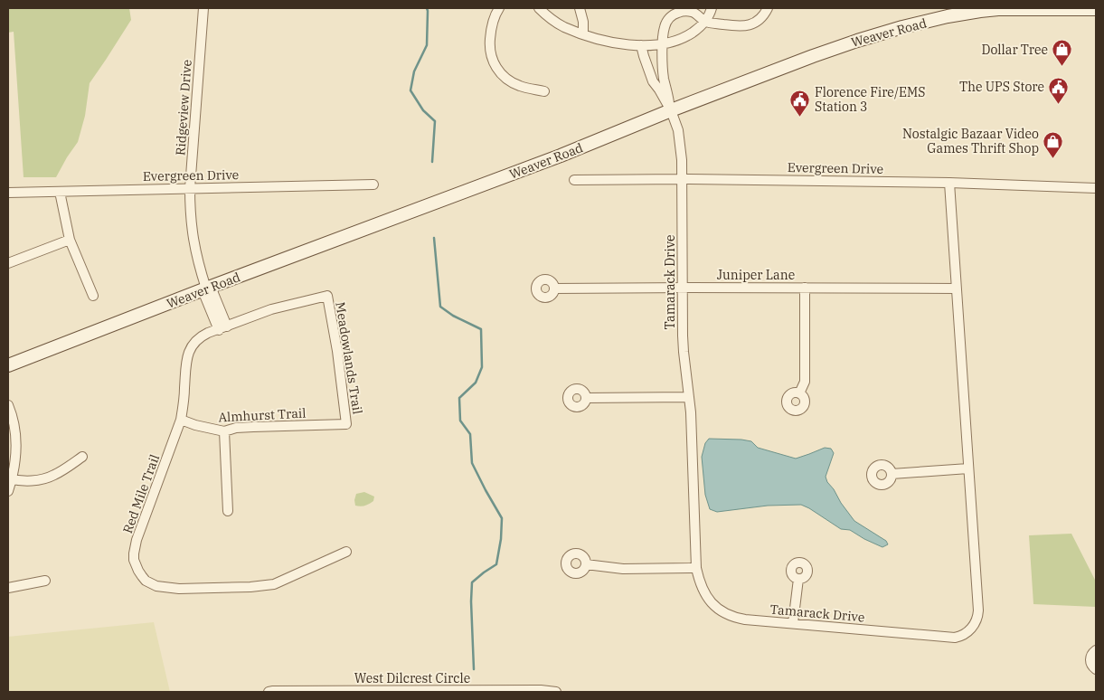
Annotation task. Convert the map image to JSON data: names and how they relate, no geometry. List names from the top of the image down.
{
  "streets": {
    "main road": ["Weaver Road"],
    "street": [
      "Ridgeview Drive",
      "Evergreen Drive",
      "Juniper Lane",
      "Tamarack Drive",
      "Meadowlands Trail",
      "Almhurst Trail",
      "Red Mile Trail",
      "West Dilcrest Circle"
    ]
  },
  "crossings": [
    ["Weaver Road", "Ridgeview Drive"],
    ["Weaver Road", "Tamarack Drive"],
    ["Ridgeview Drive", "Evergreen Drive"],
    ["Evergreen Drive", "Tamarack Drive"],
    ["Juniper Lane", "Tamarack Drive"],
    ["Meadowlands Trail", "Almhurst Trail"],
    ["Meadowlands Trail", "Red Mile Trail"],
    ["Almhurst Trail", "Red Mile Trail"]
  ],
  "places": {
    "shop": ["Dollar Tree", "Nostalgic Bazaar Video Games Thrift Shop"],
    "public building": ["The UPS Store", "Florence Fire/EMS Station 3"]
  }
}
